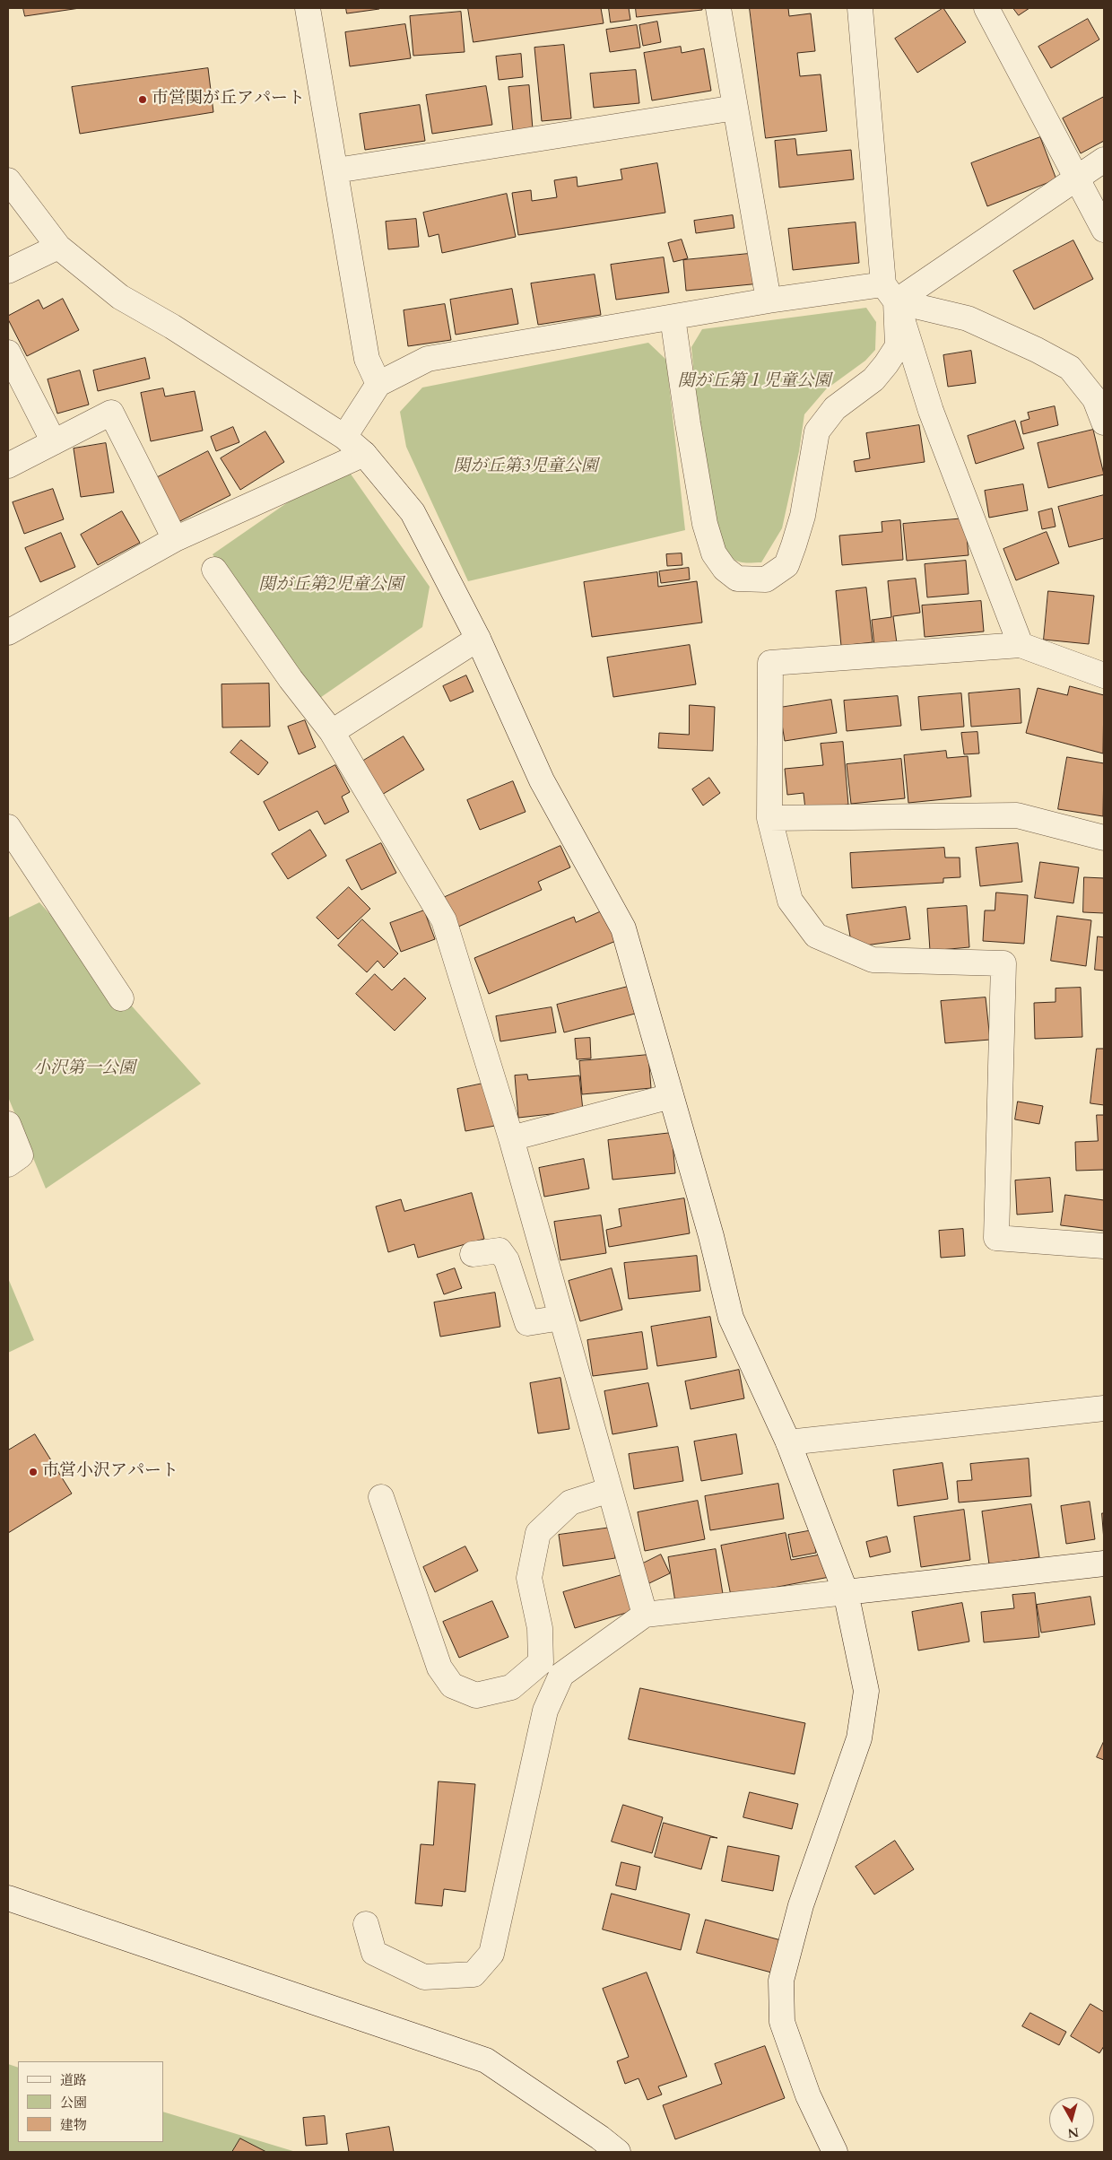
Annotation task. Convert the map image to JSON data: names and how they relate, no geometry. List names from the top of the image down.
{
  "parks": [
    "関が丘第１児童公園",
    "関が丘第3児童公園",
    "関が丘第2児童公園",
    "小沢第一公園"
  ],
  "places": ["市営関が丘アパート", "市営小沢アパート"],
  "legend": ["道路", "公園", "建物"],
  "north": "bottom"
}
